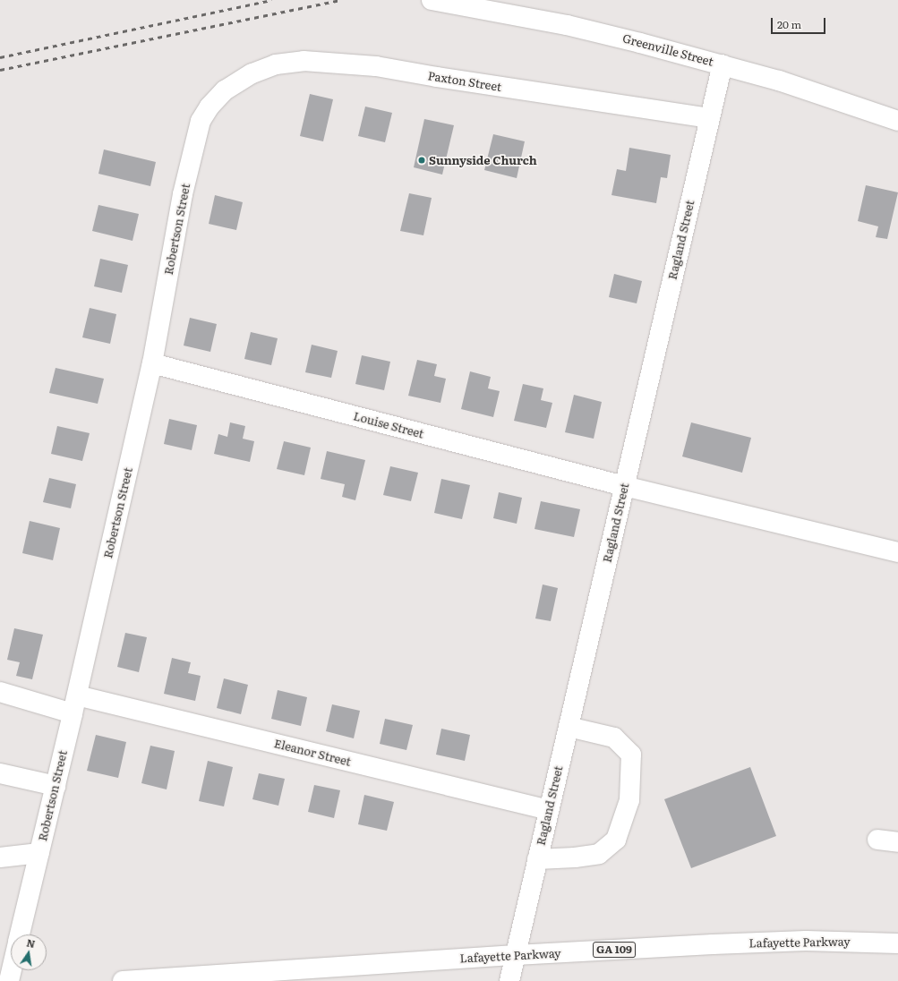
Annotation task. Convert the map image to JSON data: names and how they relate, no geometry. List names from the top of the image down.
{
  "streets": {
    "main road": [
      "Greenville Street",
      "Paxton Street",
      "Robertson Street",
      "Ragland Street",
      "Louise Street",
      "Eleanor Street",
      "Lafayette Parkway",
      "GA 109"
    ]
  },
  "crossings": [
    ["Greenville Street", "Ragland Street"],
    ["Paxton Street", "Robertson Street"],
    ["Paxton Street", "Ragland Street"],
    ["Robertson Street", "Louise Street"],
    ["Robertson Street", "Eleanor Street"],
    ["Ragland Street", "Louise Street"],
    ["Ragland Street", "Eleanor Street"],
    ["Ragland Street", "Lafayette Parkway"]
  ],
  "places": ["Sunnyside Church"],
  "scale_bar": "20 m",
  "north": "top"
}
